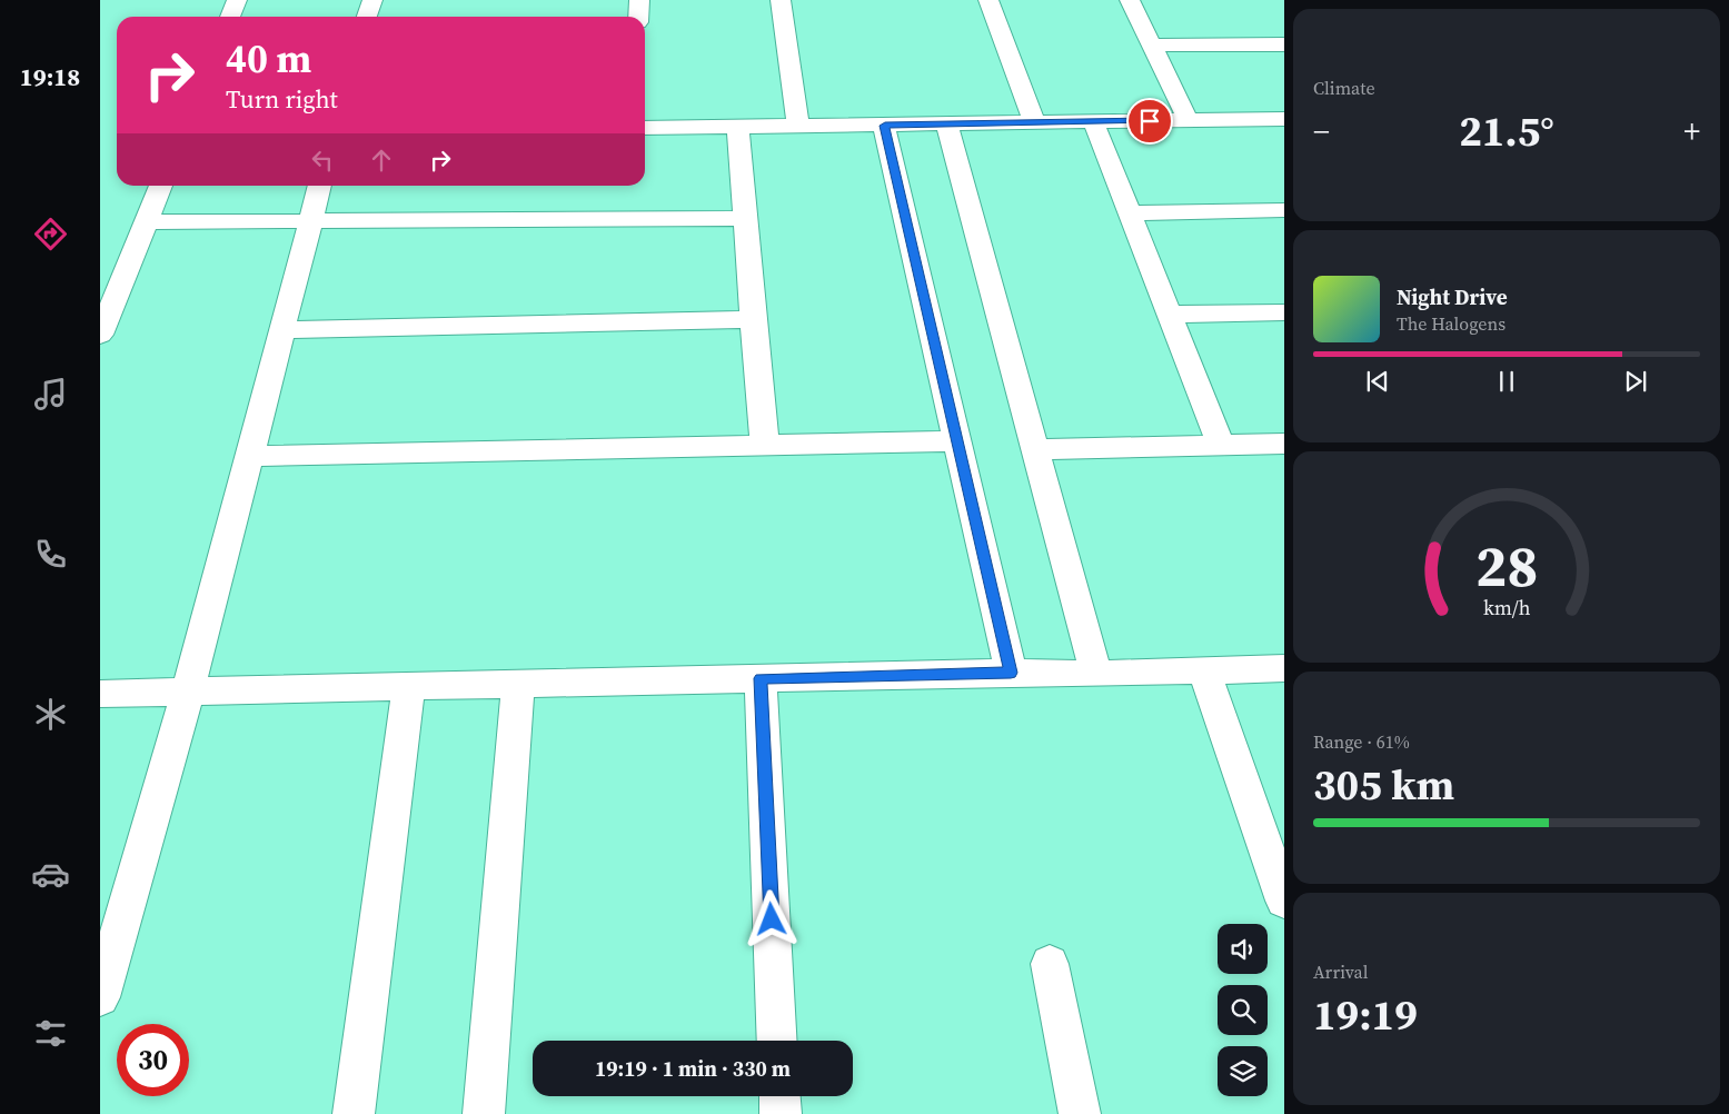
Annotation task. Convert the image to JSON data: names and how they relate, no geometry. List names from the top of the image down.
{
  "page": {
    "tabs": "19:18",
    "tile": [
      "Climate",
      ["Range · 61%", "305 km"],
      ["Arrival", "19:19"]
    ],
    "turn": ["40 m", "Turn right"],
    "heat": ["−", "21.5°", "+"],
    "song": ["Night Drive", "The Halogens"],
    "limit": "30",
    "trip": "19:19 · 1 min · 330 m",
    "gauge": ["28", "km/h"]
  }
}
